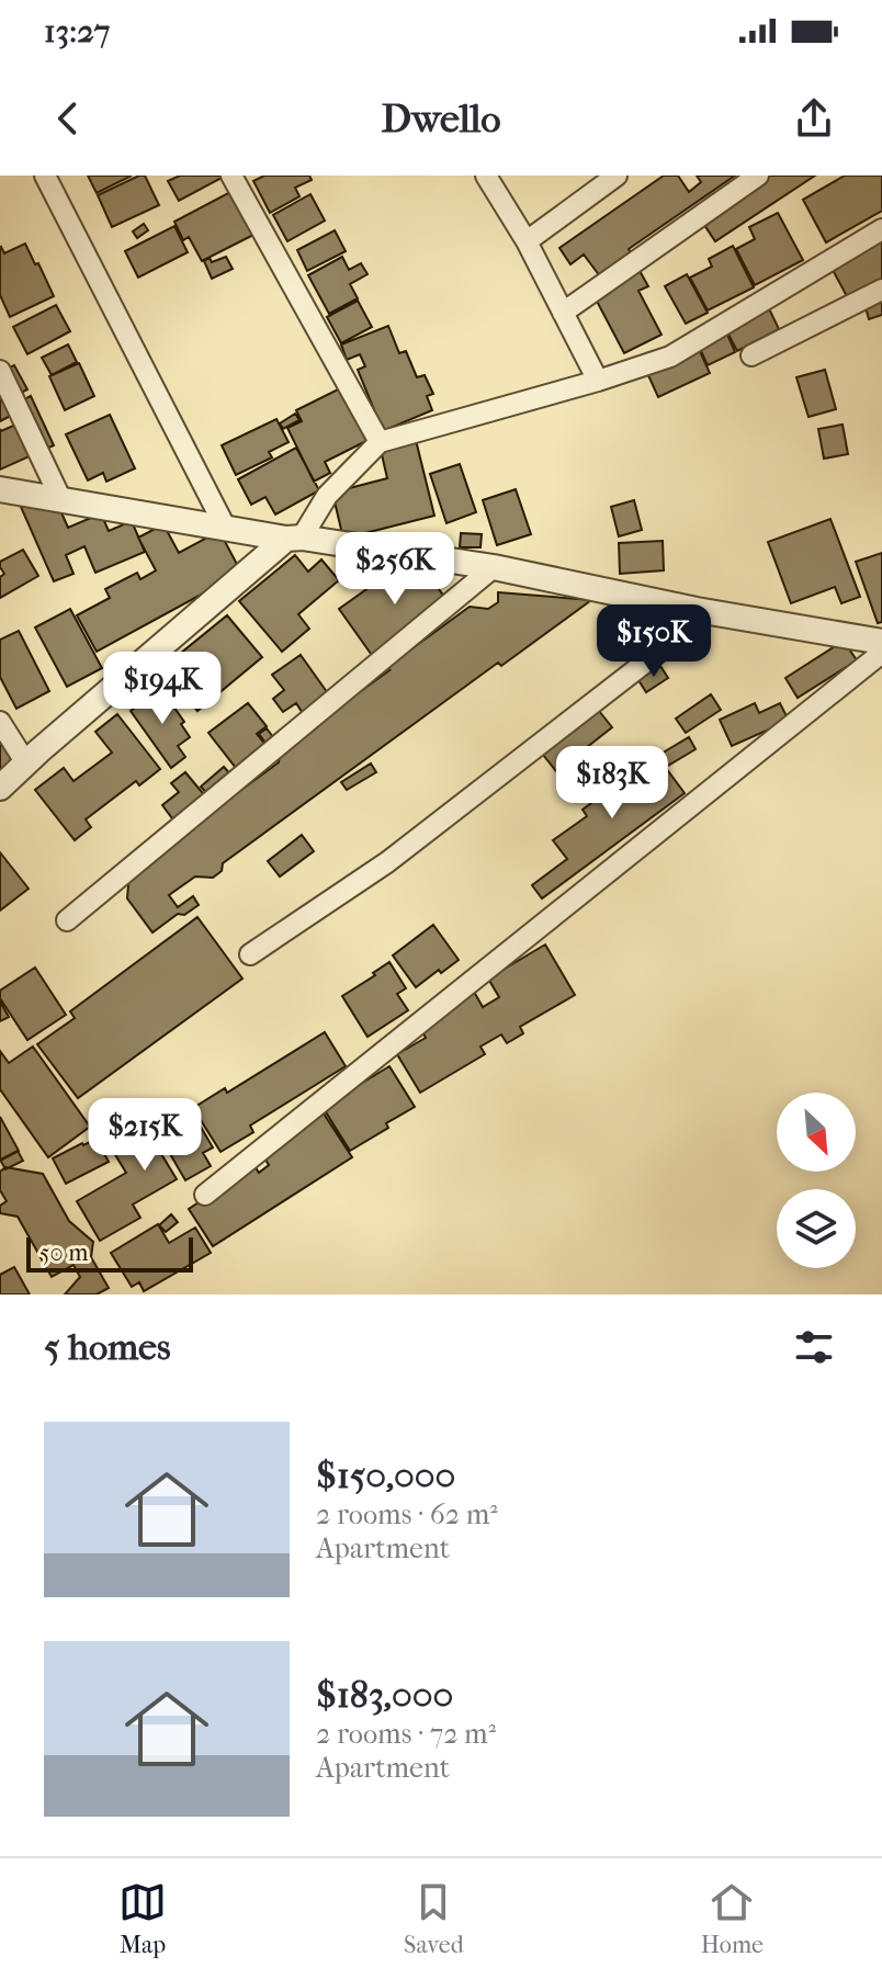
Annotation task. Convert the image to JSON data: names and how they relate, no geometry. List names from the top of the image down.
{
  "scale_bar": "50 m",
  "north": "bottom right",
  "page": {
    "status": "13:27",
    "header": "Dwello",
    "price": [
      "$256K",
      "$150K",
      "$194K",
      "$183K",
      "$215K"
    ],
    "scale": "50 m",
    "heading": "5 homes",
    "list": [
      {
        "name": "$150,000",
        "note": "2 rooms · 62 m² · Apartment"
      },
      {
        "name": "$183,000",
        "note": "2 rooms · 72 m² · Apartment"
      }
    ],
    "tabs": ["Map", "Saved", "Home"]
  }
}
